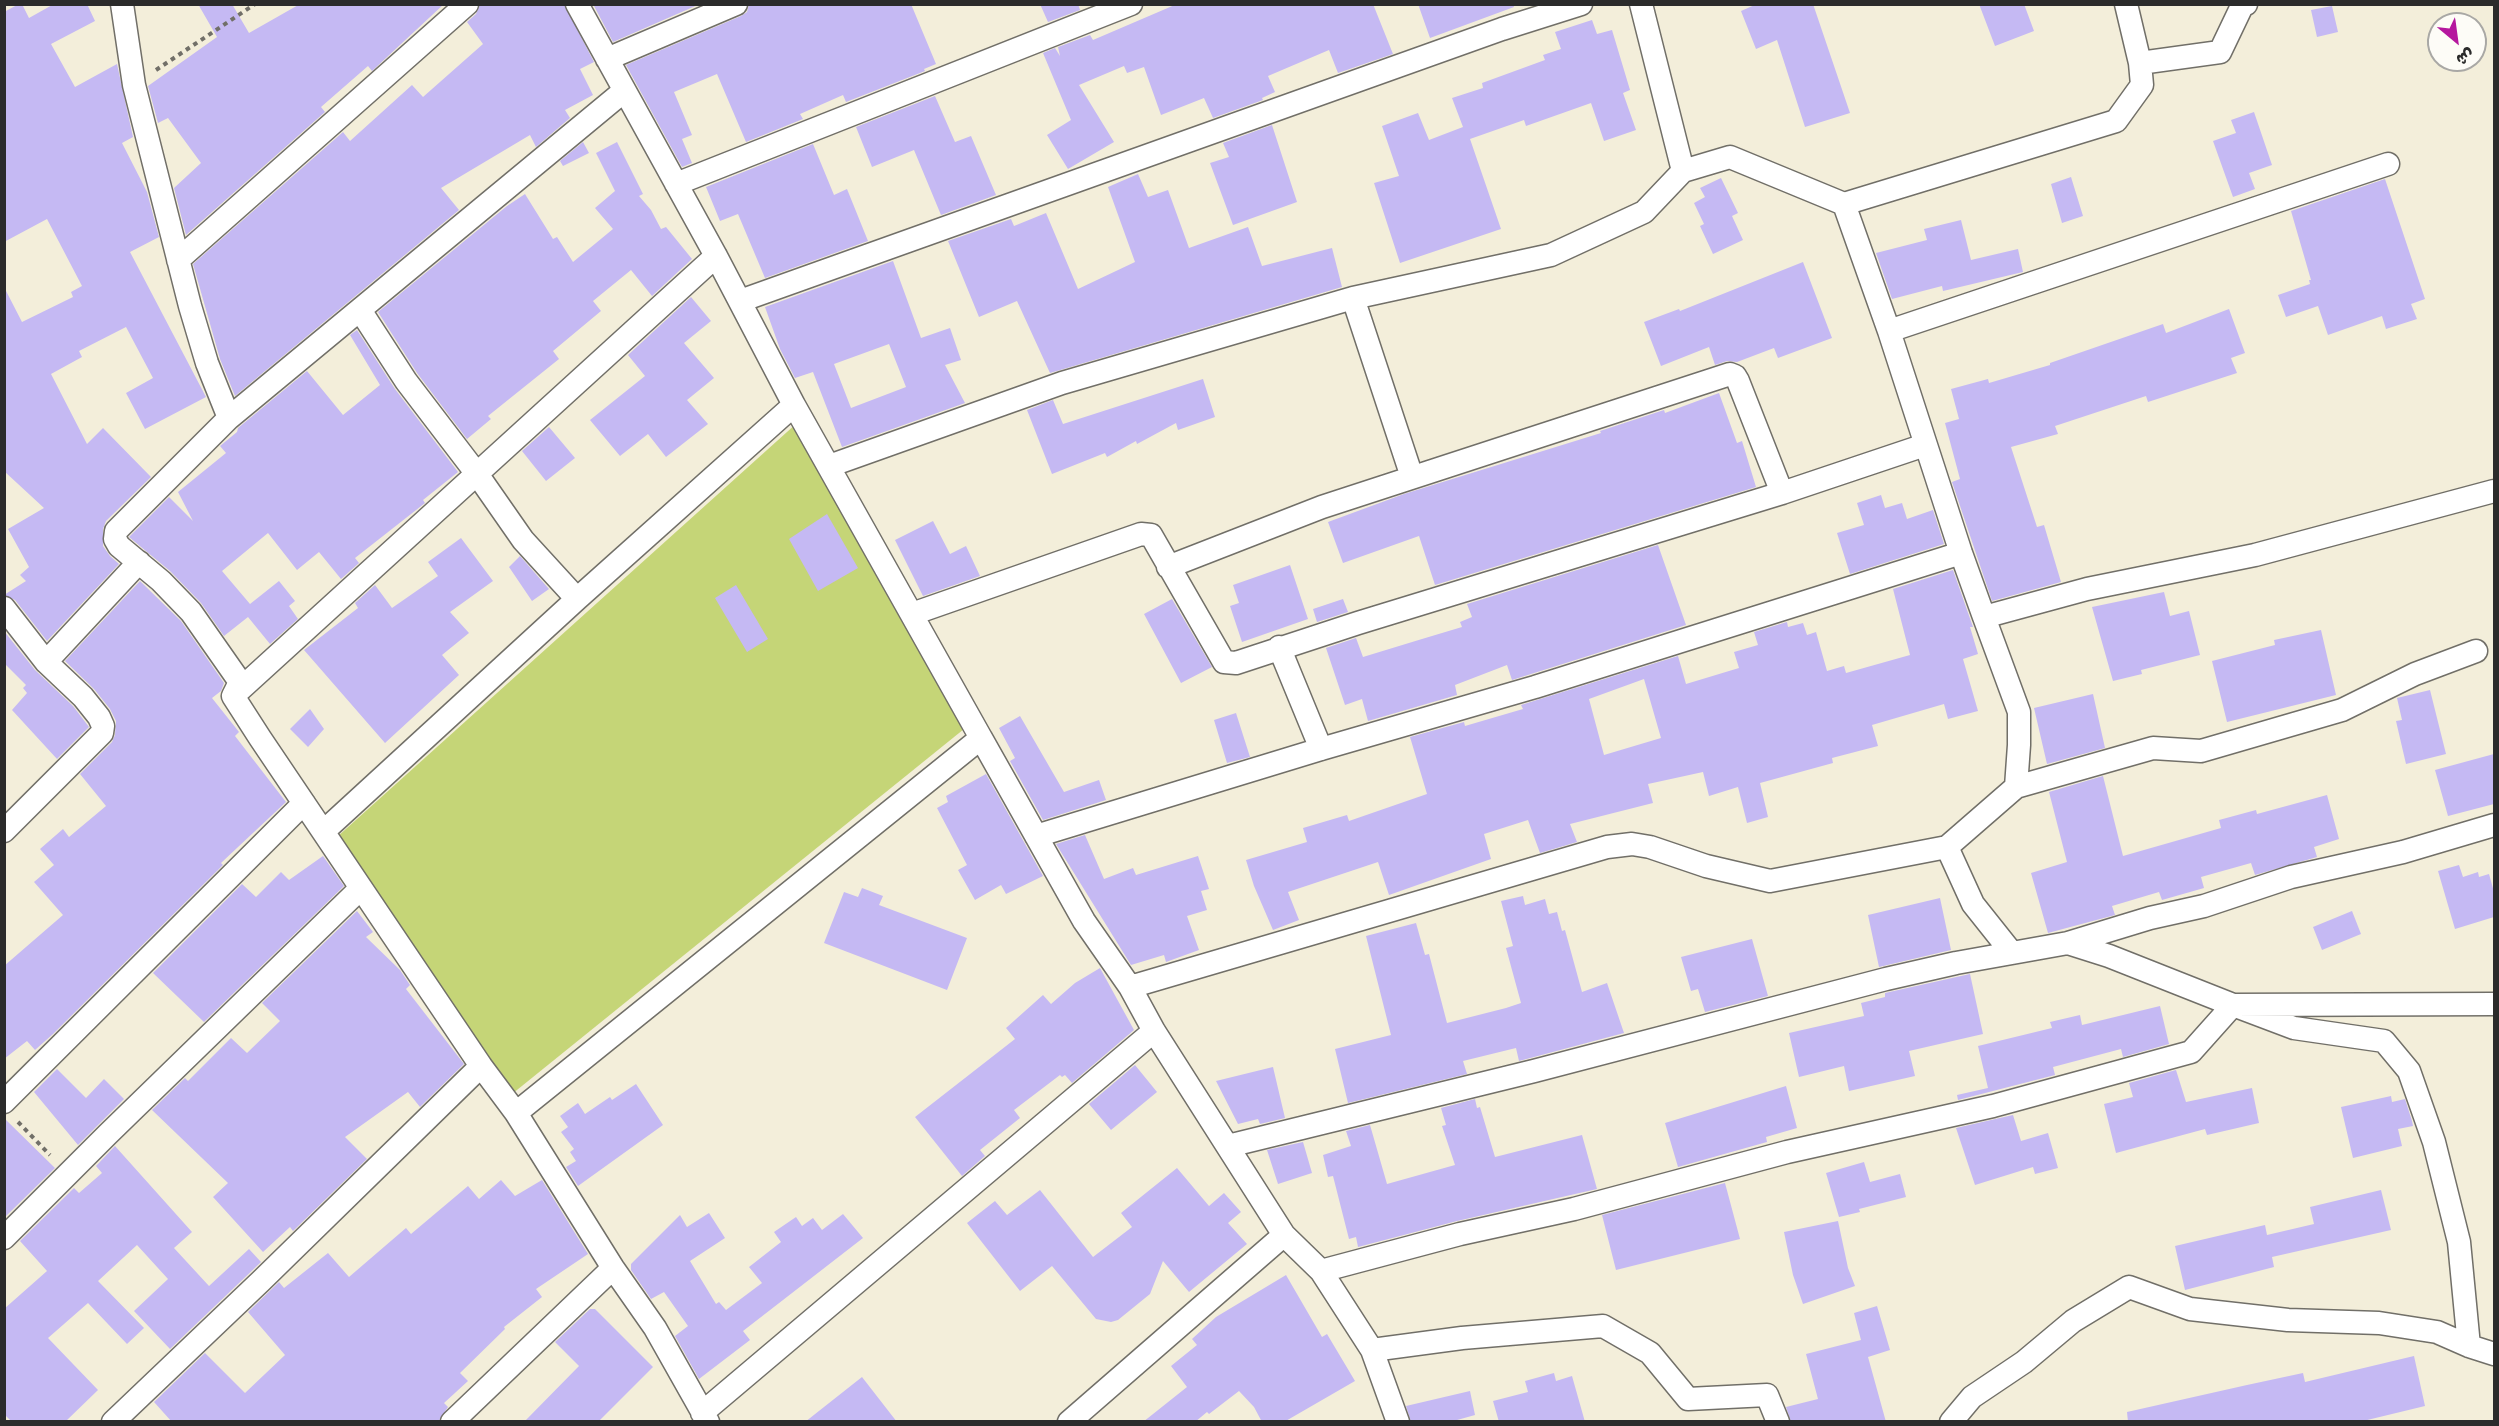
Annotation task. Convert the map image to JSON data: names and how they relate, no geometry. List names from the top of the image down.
{
  "north": "bottom right"
}
